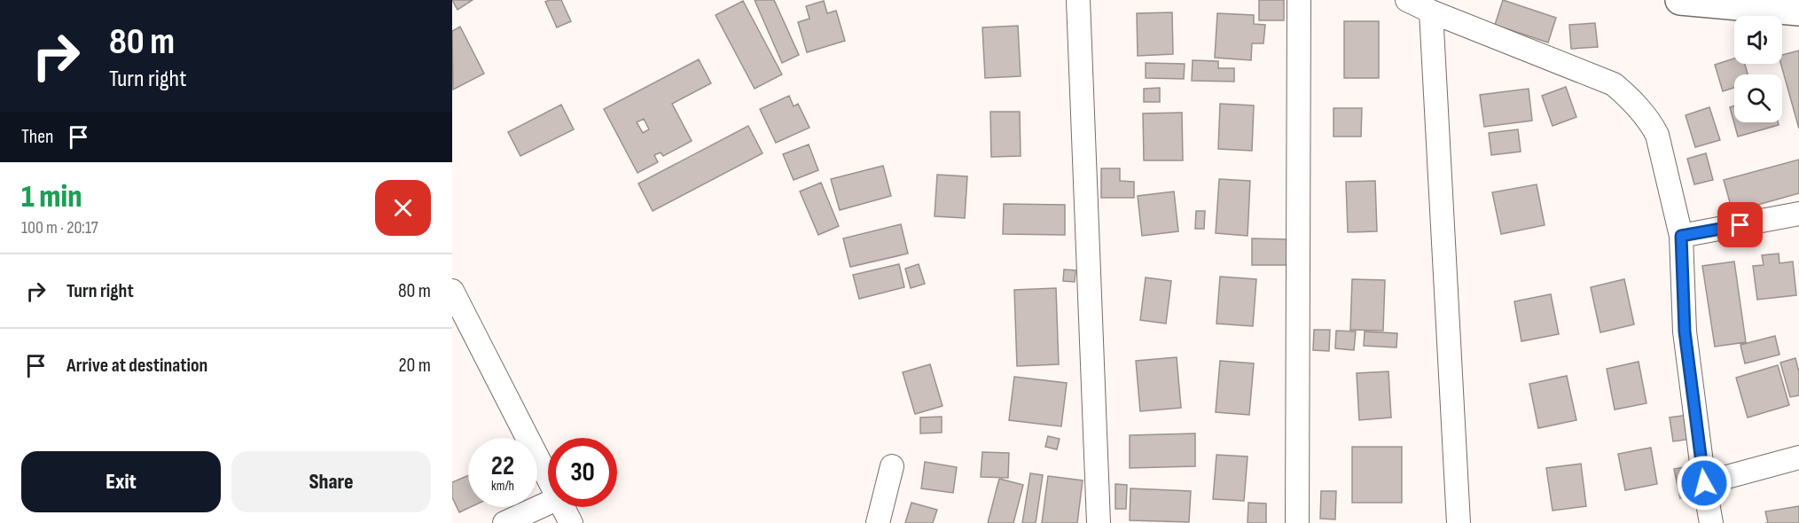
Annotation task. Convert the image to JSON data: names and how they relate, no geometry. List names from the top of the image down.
{
  "page": {
    "turn": ["80 m", "Turn right"],
    "then": "Then",
    "heading": ["1 min", "100 m · 20:17"],
    "list": [
      {
        "name": "Turn right",
        "value": "80 m"
      },
      {
        "name": "Arrive at destination",
        "value": "20 m"
      }
    ],
    "speed": "22 km/h",
    "limit": "30",
    "buttons": ["Exit", "Share"]
  }
}
